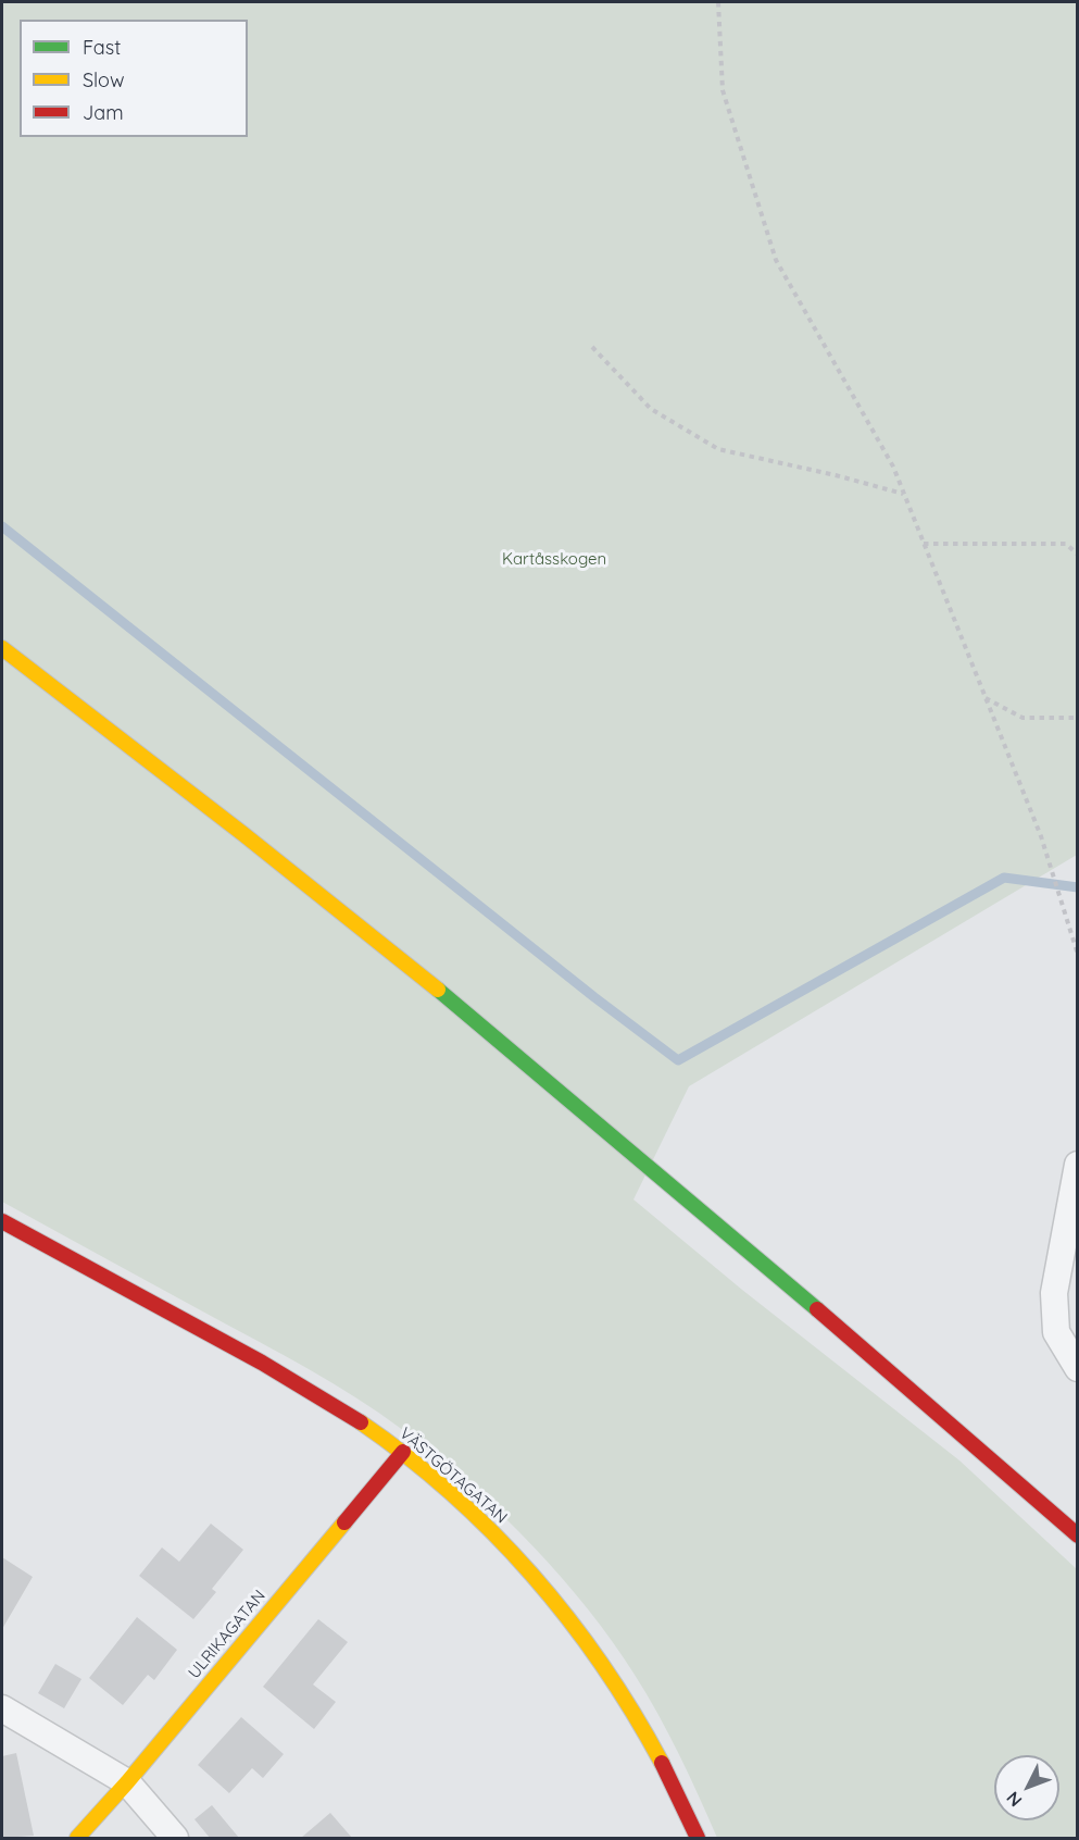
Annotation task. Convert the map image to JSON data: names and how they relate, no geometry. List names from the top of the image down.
{
  "streets": {
    "street": ["VÄSTGÖTAGATAN", "ULRIKAGATAN"]
  },
  "crossings": [
    ["VÄSTGÖTAGATAN", "ULRIKAGATAN"]
  ],
  "parks": ["Kartåsskogen"],
  "legend": ["Fast", "Slow", "Jam"],
  "north": "bottom left"
}
